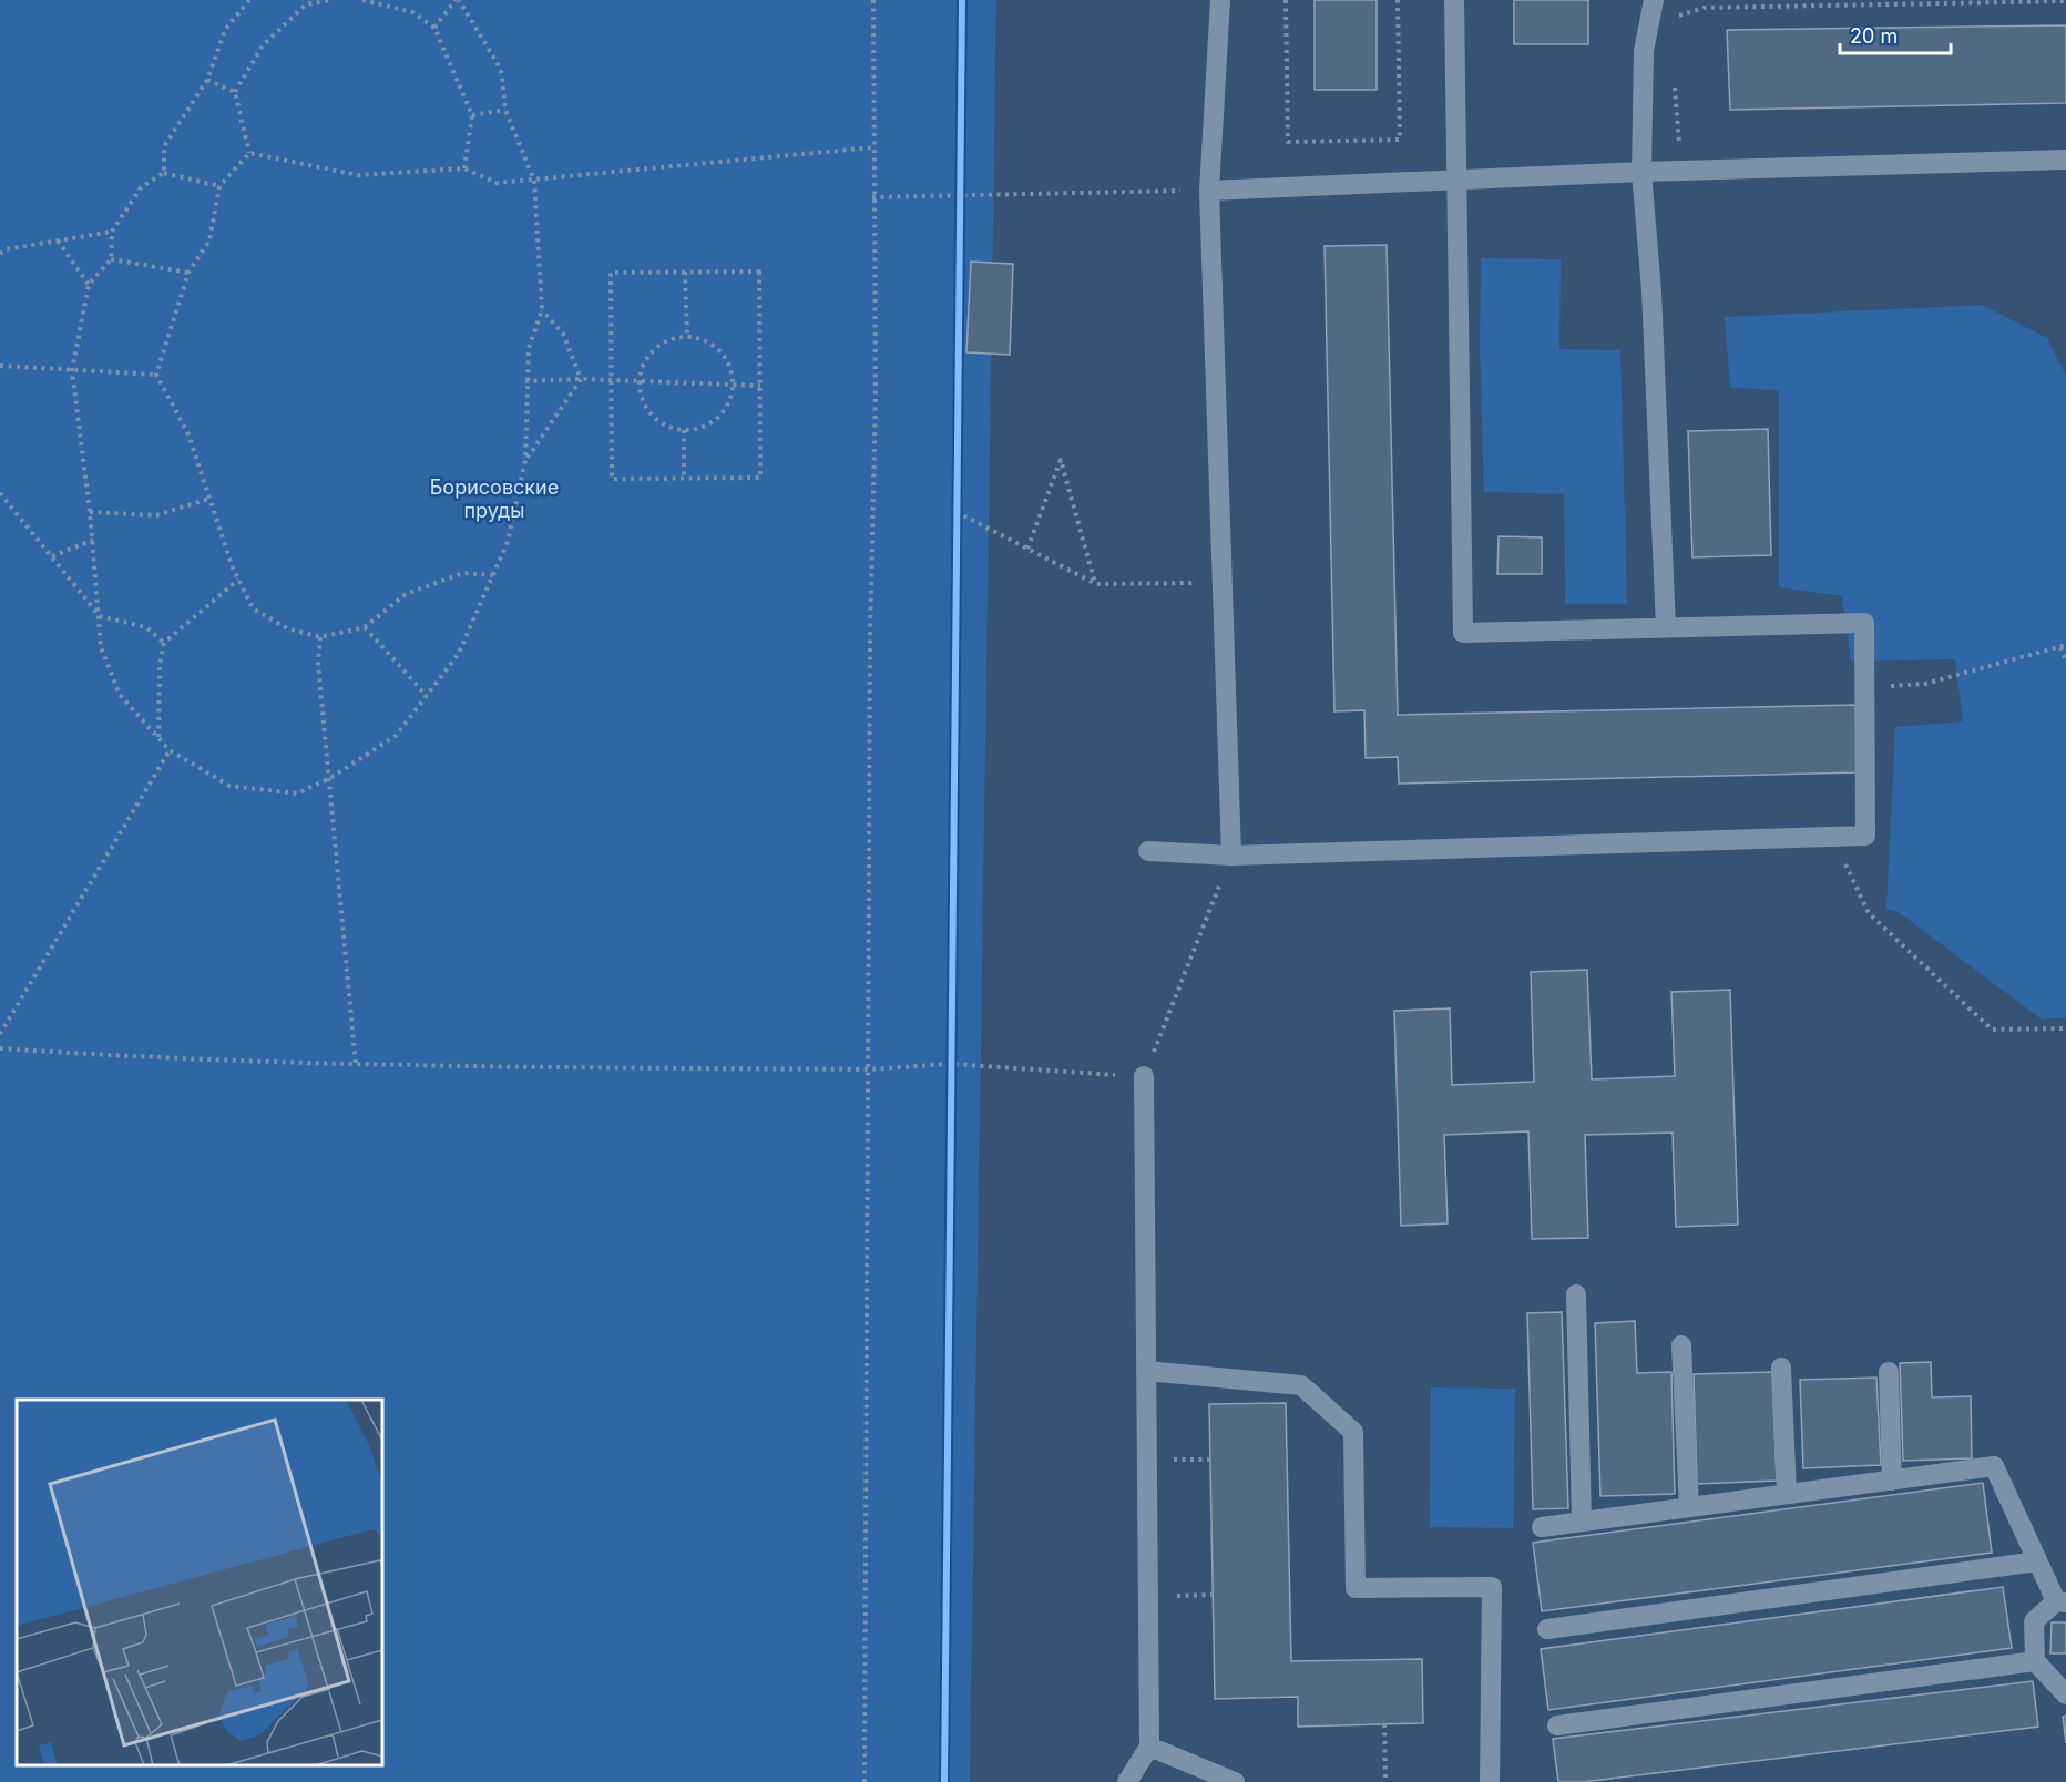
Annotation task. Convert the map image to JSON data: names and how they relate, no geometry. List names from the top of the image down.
{
  "parks": ["Борисовские пруды"],
  "scale_bar": "20 m"
}
